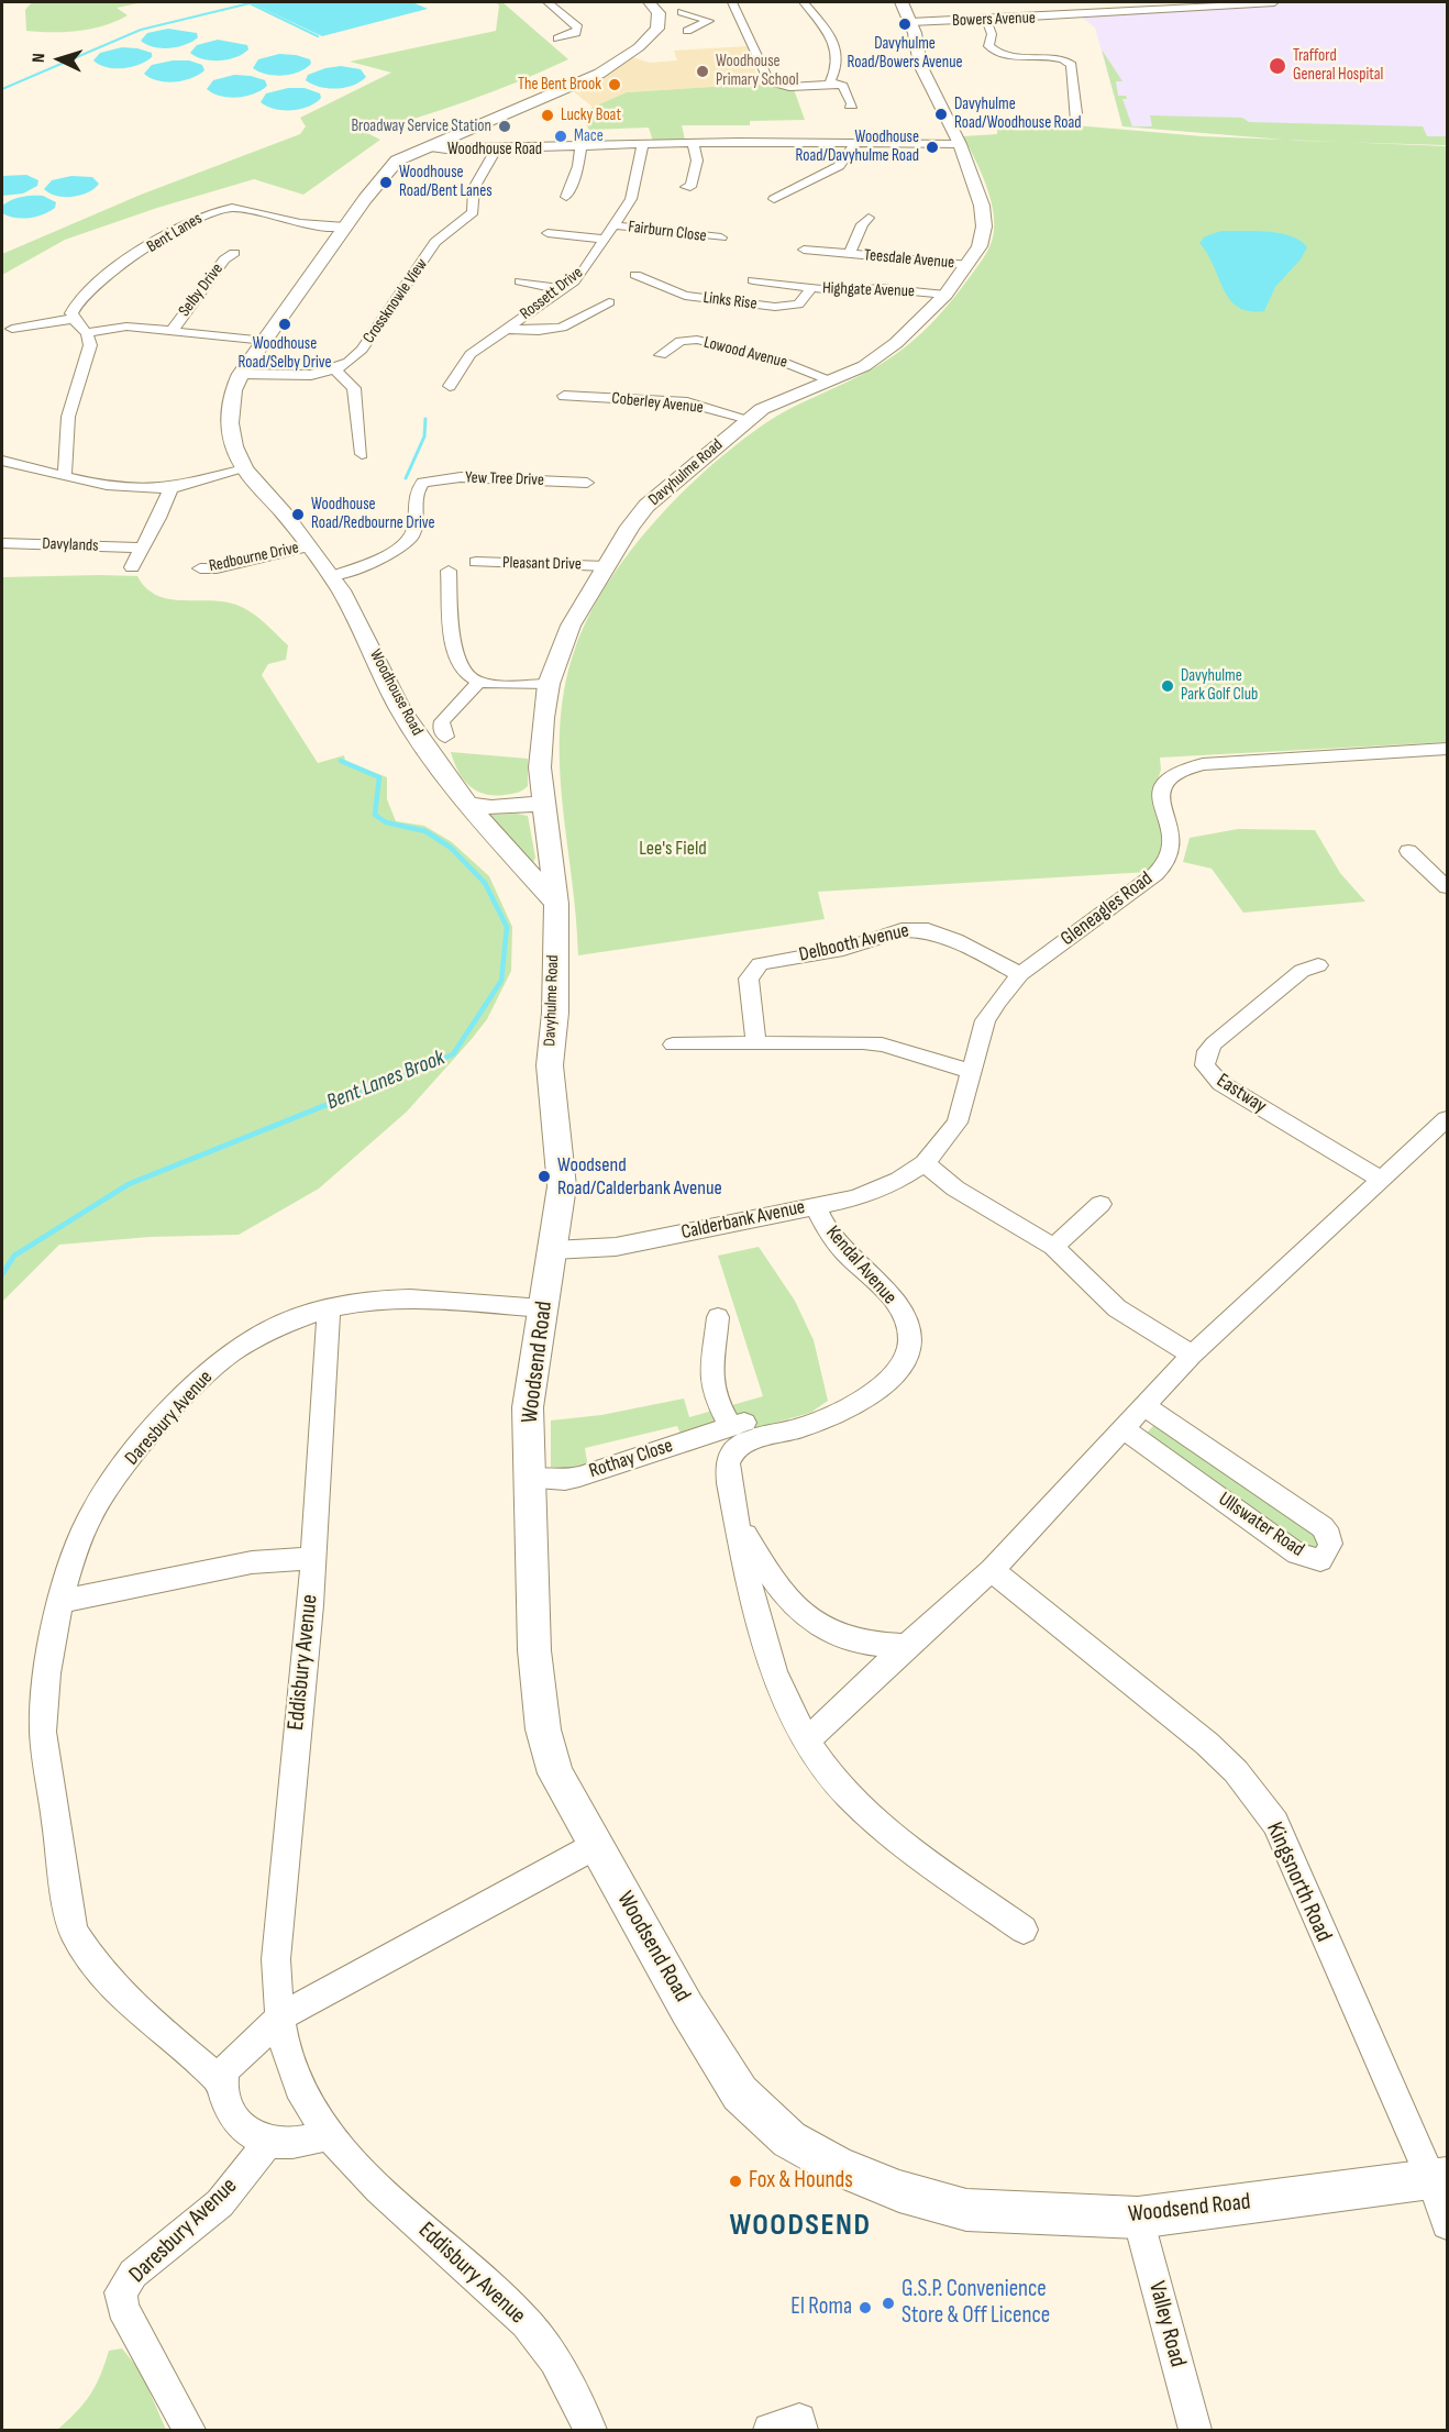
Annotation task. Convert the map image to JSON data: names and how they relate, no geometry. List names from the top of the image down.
{
  "streets": {
    "street": [
      "Bowers Avenue",
      "Woodhouse Road",
      "Fairburn Close",
      "Bent Lanes",
      "Teesdale Avenue",
      "Selby Drive",
      "Highgate Avenue",
      "Rossett Drive",
      "Crossknowle View",
      "Links Rise",
      "Lowood Avenue",
      "Coberley Avenue",
      "Davyhulme Road",
      "Yew Tree Drive",
      "Davylands",
      "Redbourne Drive",
      "Pleasant Drive",
      "Gleneagles Road",
      "Delbooth Avenue",
      "Eastway",
      "Calderbank Avenue",
      "Kendal Avenue",
      "Woodsend Road",
      "Daresbury Avenue",
      "Rothay Close",
      "Ullswater Road",
      "Eddisbury Avenue",
      "Kingsnorth Road",
      "Valley Road"
    ]
  },
  "crossings": [
    ["Bowers Avenue", "Davyhulme Road"],
    ["Woodhouse Road", "Bent Lanes"],
    ["Woodhouse Road", "Selby Drive"],
    ["Woodhouse Road", "Rossett Drive"],
    ["Woodhouse Road", "Crossknowle View"],
    ["Woodhouse Road", "Davyhulme Road"],
    ["Woodhouse Road", "Yew Tree Drive"],
    ["Woodhouse Road", "Redbourne Drive"],
    ["Fairburn Close", "Rossett Drive"],
    ["Teesdale Avenue", "Davyhulme Road"],
    ["Highgate Avenue", "Links Rise"],
    ["Highgate Avenue", "Davyhulme Road"],
    ["Lowood Avenue", "Davyhulme Road"],
    ["Coberley Avenue", "Davyhulme Road"],
    ["Davyhulme Road", "Pleasant Drive"],
    ["Davyhulme Road", "Woodsend Road"],
    ["Gleneagles Road", "Delbooth Avenue"],
    ["Gleneagles Road", "Calderbank Avenue"],
    ["Calderbank Avenue", "Kendal Avenue"],
    ["Calderbank Avenue", "Woodsend Road"],
    ["Woodsend Road", "Daresbury Avenue"],
    ["Woodsend Road", "Rothay Close"],
    ["Woodsend Road", "Kingsnorth Road"],
    ["Woodsend Road", "Valley Road"],
    ["Daresbury Avenue", "Eddisbury Avenue"]
  ],
  "districts": ["WOODSEND"],
  "water": ["Bent Lanes Brook"],
  "parks": ["Lee's Field"],
  "places": [
    "Davyhulme Road/Bowers Avenue",
    "Trafford General Hospital",
    "Woodhouse Primary School",
    "The Bent Brook",
    "Davyhulme Road/Woodhouse Road",
    "Lucky Boat",
    "Broadway Service Station",
    "Mace",
    "Woodhouse Road/Davyhulme Road",
    "Woodhouse Road/Bent Lanes",
    "Woodhouse Road/Selby Drive",
    "Woodhouse Road/Redbourne Drive",
    "Davyhulme Park Golf Club",
    "Woodsend Road/Calderbank Avenue",
    "Fox & Hounds",
    "G.S.P. Convenience Store & Off Licence",
    "El Roma"
  ],
  "north": "left"
}
